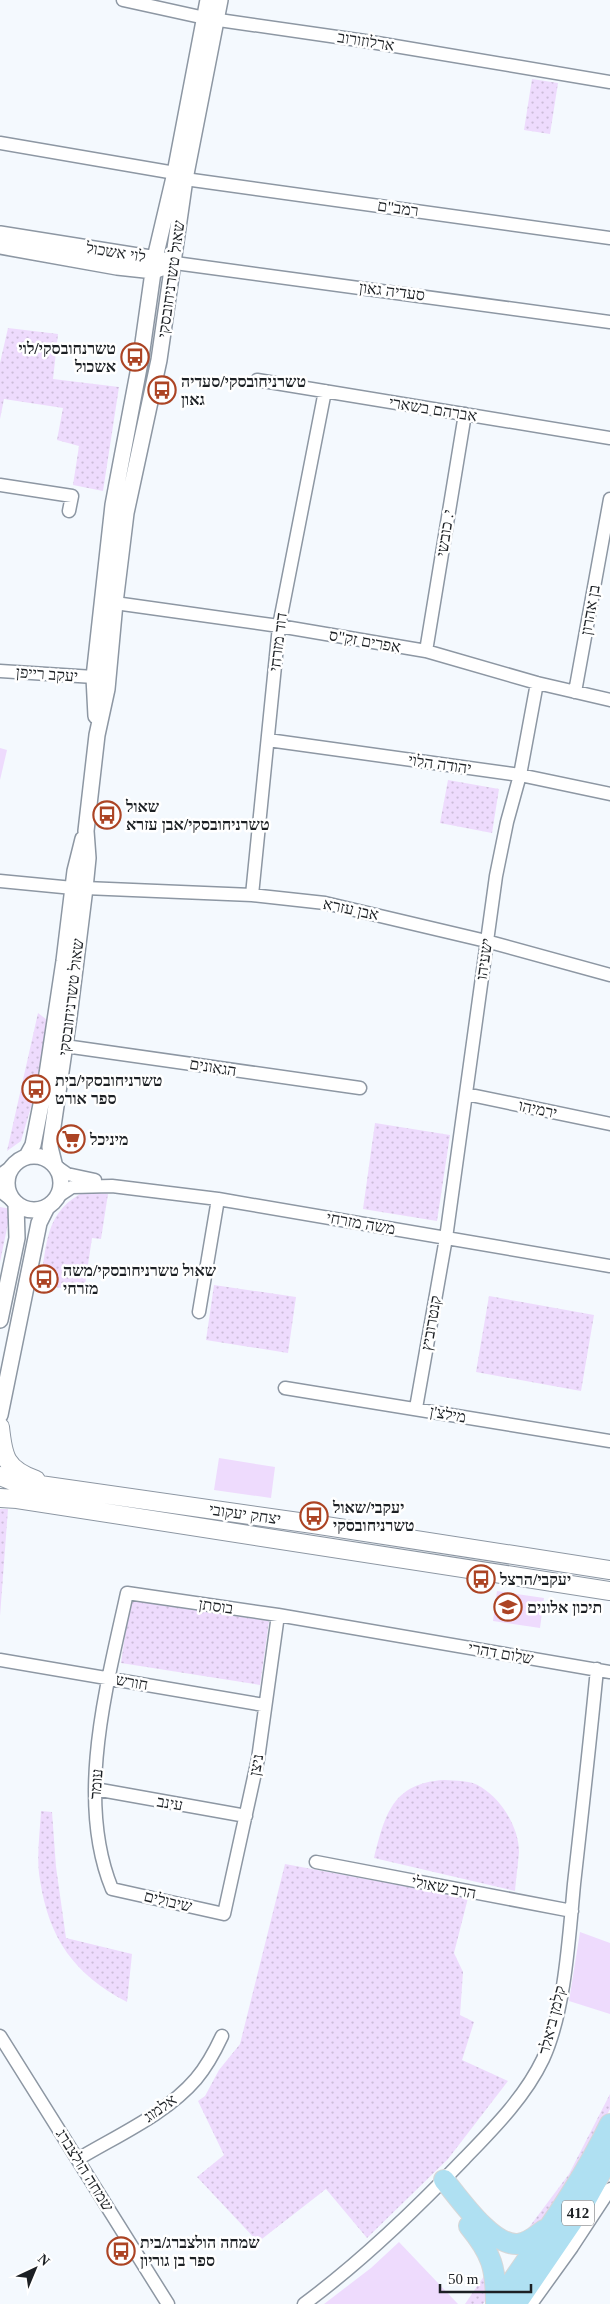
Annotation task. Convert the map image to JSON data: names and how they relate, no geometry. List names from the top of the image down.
{
  "streets": {
    "main road": ["יצחק יעקובי", "412"],
    "street": [
      "ארלוזורוב",
      "רמב\"ם",
      "לוי אשכול",
      "שאול טשרניחובסקי",
      "סעדיה גאון",
      "אברהם בשארי",
      "י. כובשי",
      "בן אהרון",
      "אפרים זק\"ס",
      "דוד מזרחי",
      "יעקב רייפן",
      "יהודה הלוי",
      "אבן עזרא",
      "ישעיהו",
      "הגאונים",
      "ירמיהו",
      "משה מזרחי",
      "קנטרוביץ",
      "מילצ'ן",
      "בוסתן",
      "שלום דהרי",
      "חורש",
      "ניצן",
      "עומר",
      "עינב",
      "הרב שאולי",
      "שיבולים",
      "קלמן ביאלר",
      "אלמוג",
      "שמחה הולצברג"
    ]
  },
  "crossings": [
    ["ארלוזורוב", "שאול טשרניחובסקי"],
    ["רמב\"ם", "שאול טשרניחובסקי"],
    ["לוי אשכול", "שאול טשרניחובסקי"],
    ["לוי אשכול", "סעדיה גאון"],
    ["שאול טשרניחובסקי", "סעדיה גאון"],
    ["שאול טשרניחובסקי", "אפרים זק\"ס"],
    ["שאול טשרניחובסקי", "יעקב רייפן"],
    ["שאול טשרניחובסקי", "אבן עזרא"],
    ["שאול טשרניחובסקי", "הגאונים"],
    ["שאול טשרניחובסקי", "משה מזרחי"],
    ["אברהם בשארי", "י. כובשי"],
    ["אברהם בשארי", "דוד מזרחי"],
    ["י. כובשי", "אפרים זק\"ס"],
    ["בן אהרון", "אפרים זק\"ס"],
    ["אפרים זק\"ס", "דוד מזרחי"],
    ["אפרים זק\"ס", "ישעיהו"],
    ["דוד מזרחי", "יהודה הלוי"],
    ["דוד מזרחי", "אבן עזרא"],
    ["יהודה הלוי", "ישעיהו"],
    ["אבן עזרא", "ישעיהו"],
    ["ישעיהו", "ירמיהו"],
    ["ישעיהו", "משה מזרחי"],
    ["ישעיהו", "קנטרוביץ"],
    ["משה מזרחי", "קנטרוביץ"],
    ["קנטרוביץ", "מילצ'ן"],
    ["בוסתן", "שלום דהרי"],
    ["בוסתן", "חורש"],
    ["בוסתן", "ניצן"],
    ["בוסתן", "עומר"],
    ["שלום דהרי", "קלמן ביאלר"],
    ["חורש", "ניצן"],
    ["חורש", "עומר"],
    ["ניצן", "עינב"],
    ["ניצן", "שיבולים"],
    ["עומר", "עינב"],
    ["עומר", "שיבולים"],
    ["הרב שאולי", "קלמן ביאלר"],
    ["אלמוג", "שמחה הולצברג"]
  ],
  "places": {
    "bus stop": [
      "טשרנחובסקי/לוי אשכול",
      "טשרניחובסקי/סעדיה גאון",
      "שאול טשרניחובסקי/אבן עזרא",
      "טשרניחובסקי/בית ספר אורט",
      "שאול טשרניחובסקי/משה מזרחי",
      "יעקבי/שאול טשרניחובסקי",
      "יעקבי/הרצל",
      "שמחה הולצברג/בית ספר בן גוריון"
    ],
    "supermarket": ["מיניכל"],
    "school or university": ["תיכון אלונים"]
  },
  "scale_bar": "50 m",
  "north": "top right"
}
